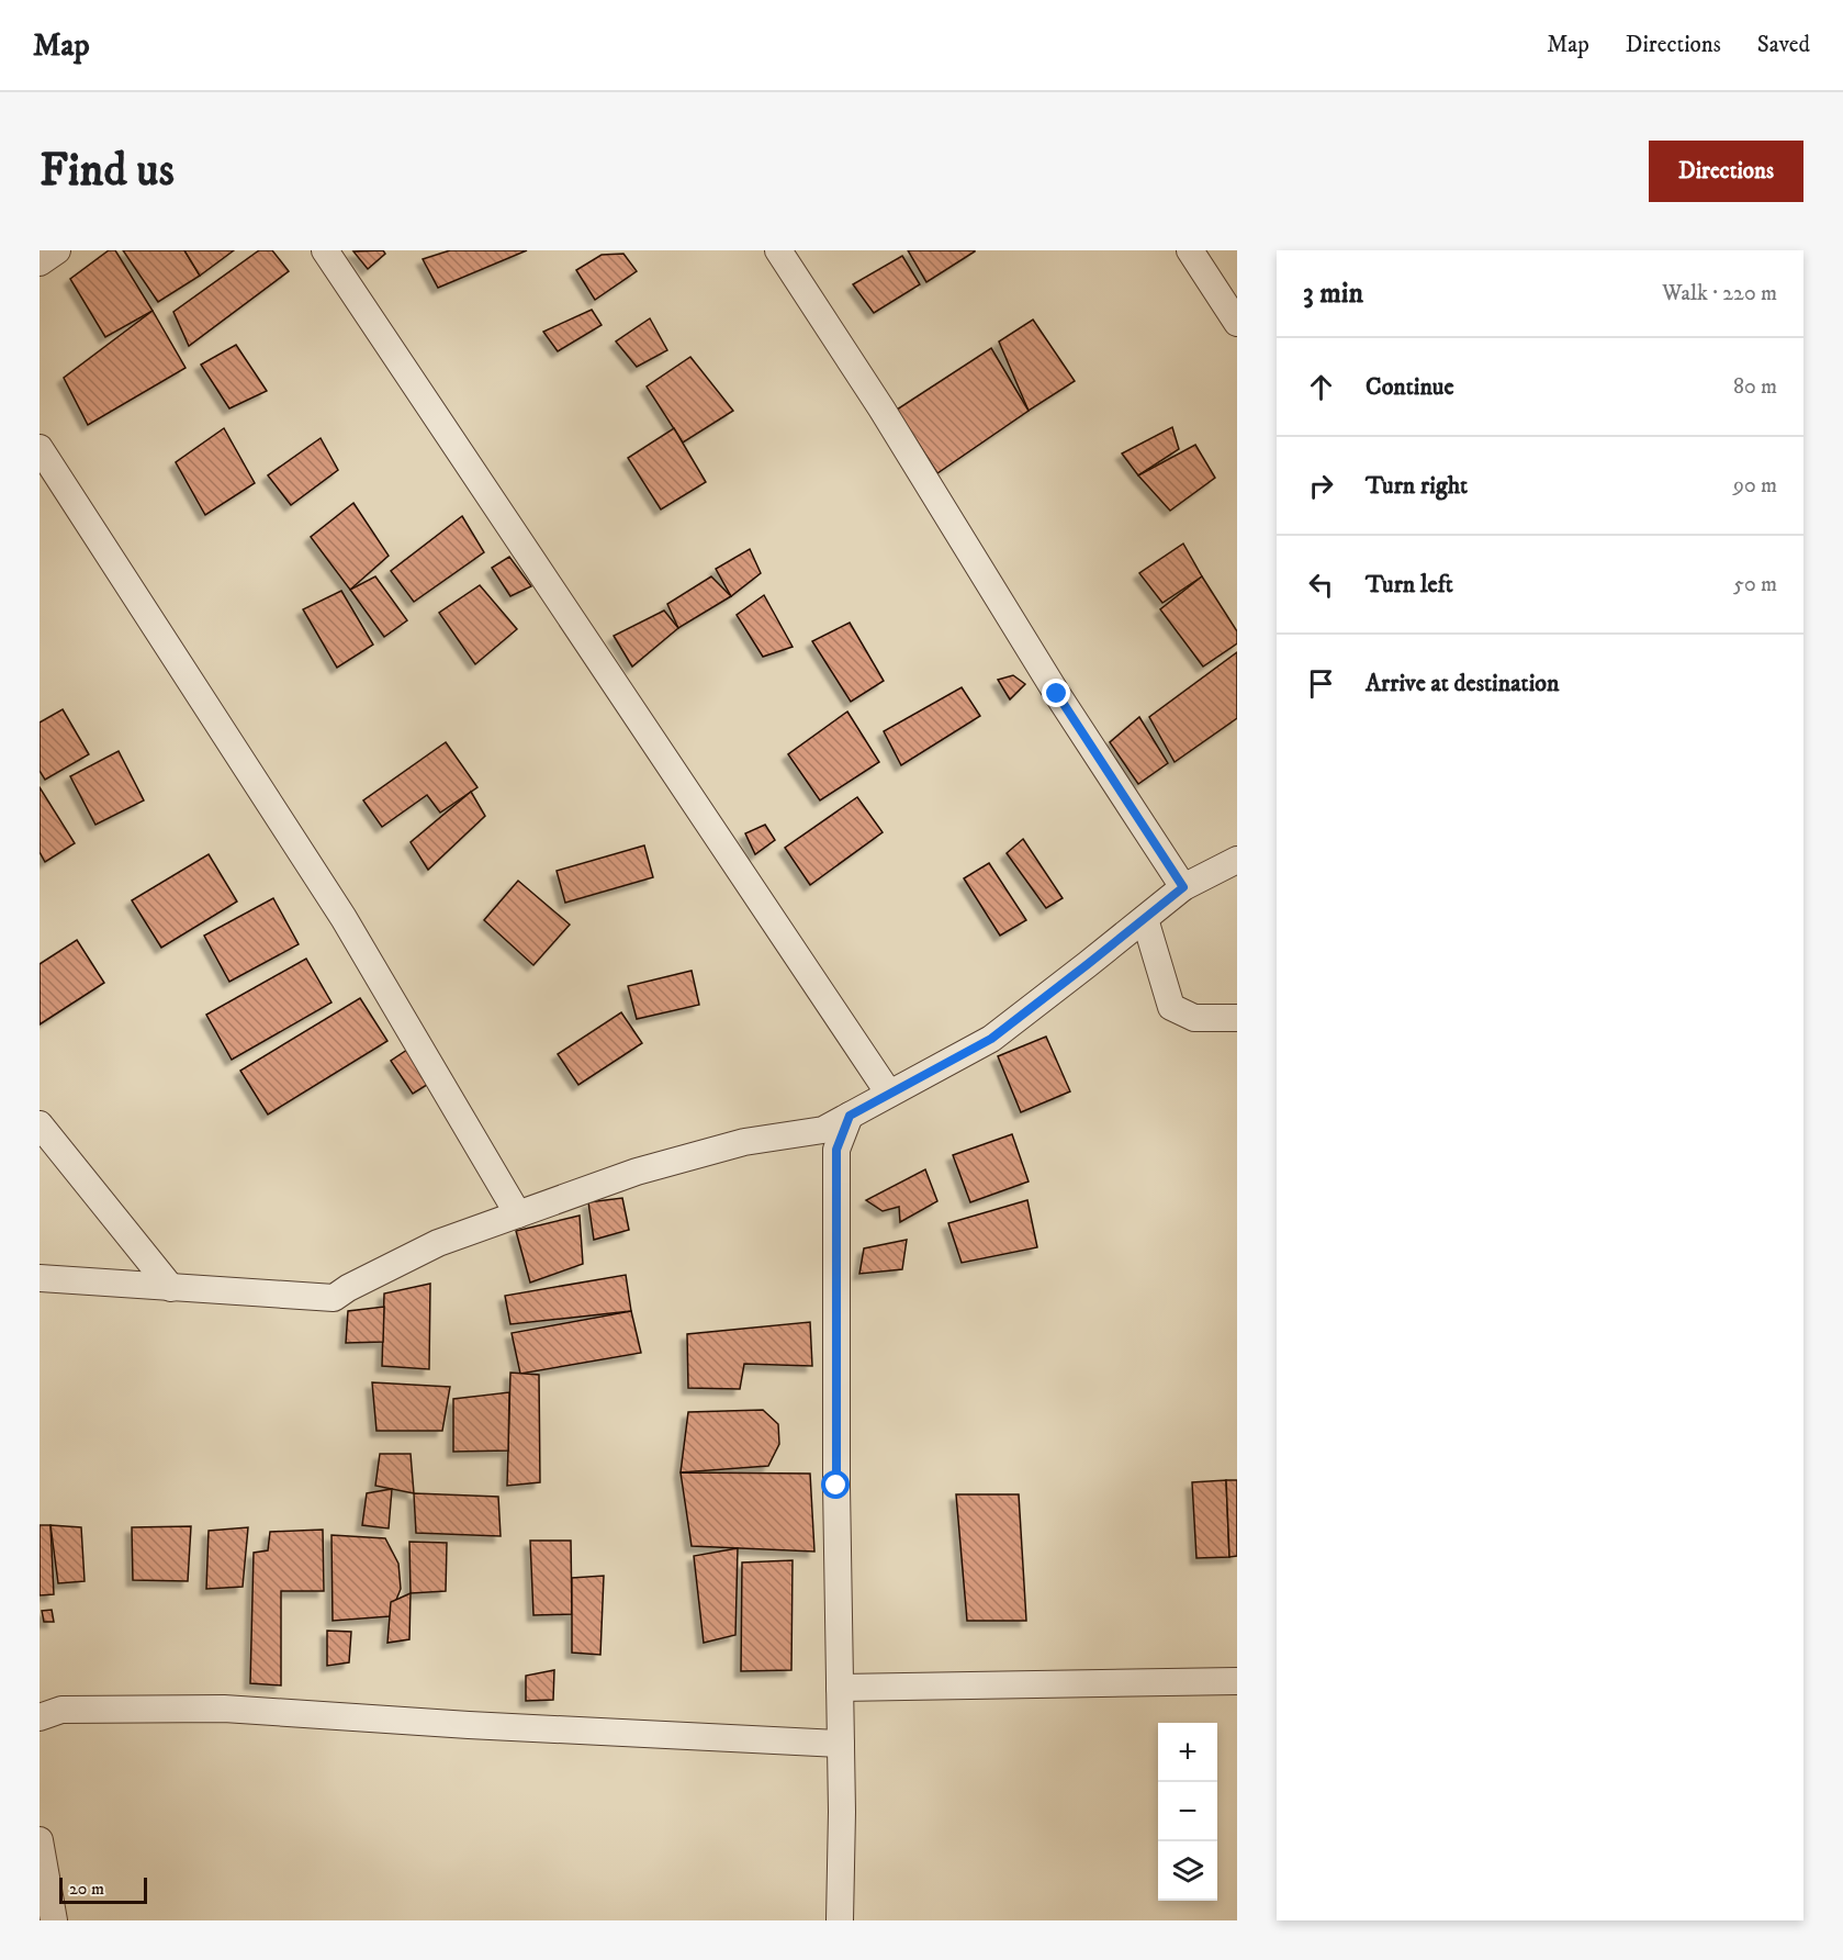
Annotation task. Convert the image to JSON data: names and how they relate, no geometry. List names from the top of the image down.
{
  "scale_bar": "20 m",
  "page": {
    "header": "Map",
    "nav": ["Map", "Directions", "Saved"],
    "buttons": "Directions",
    "title": "Find us",
    "heading": ["3 min", "Walk · 220 m"],
    "list": [
      ["Continue", "80 m"],
      ["Turn right", "90 m"],
      ["Turn left", "50 m"],
      "Arrive at destination"
    ],
    "map_buttons": ["+", "−"],
    "scale": "20 m"
  }
}
